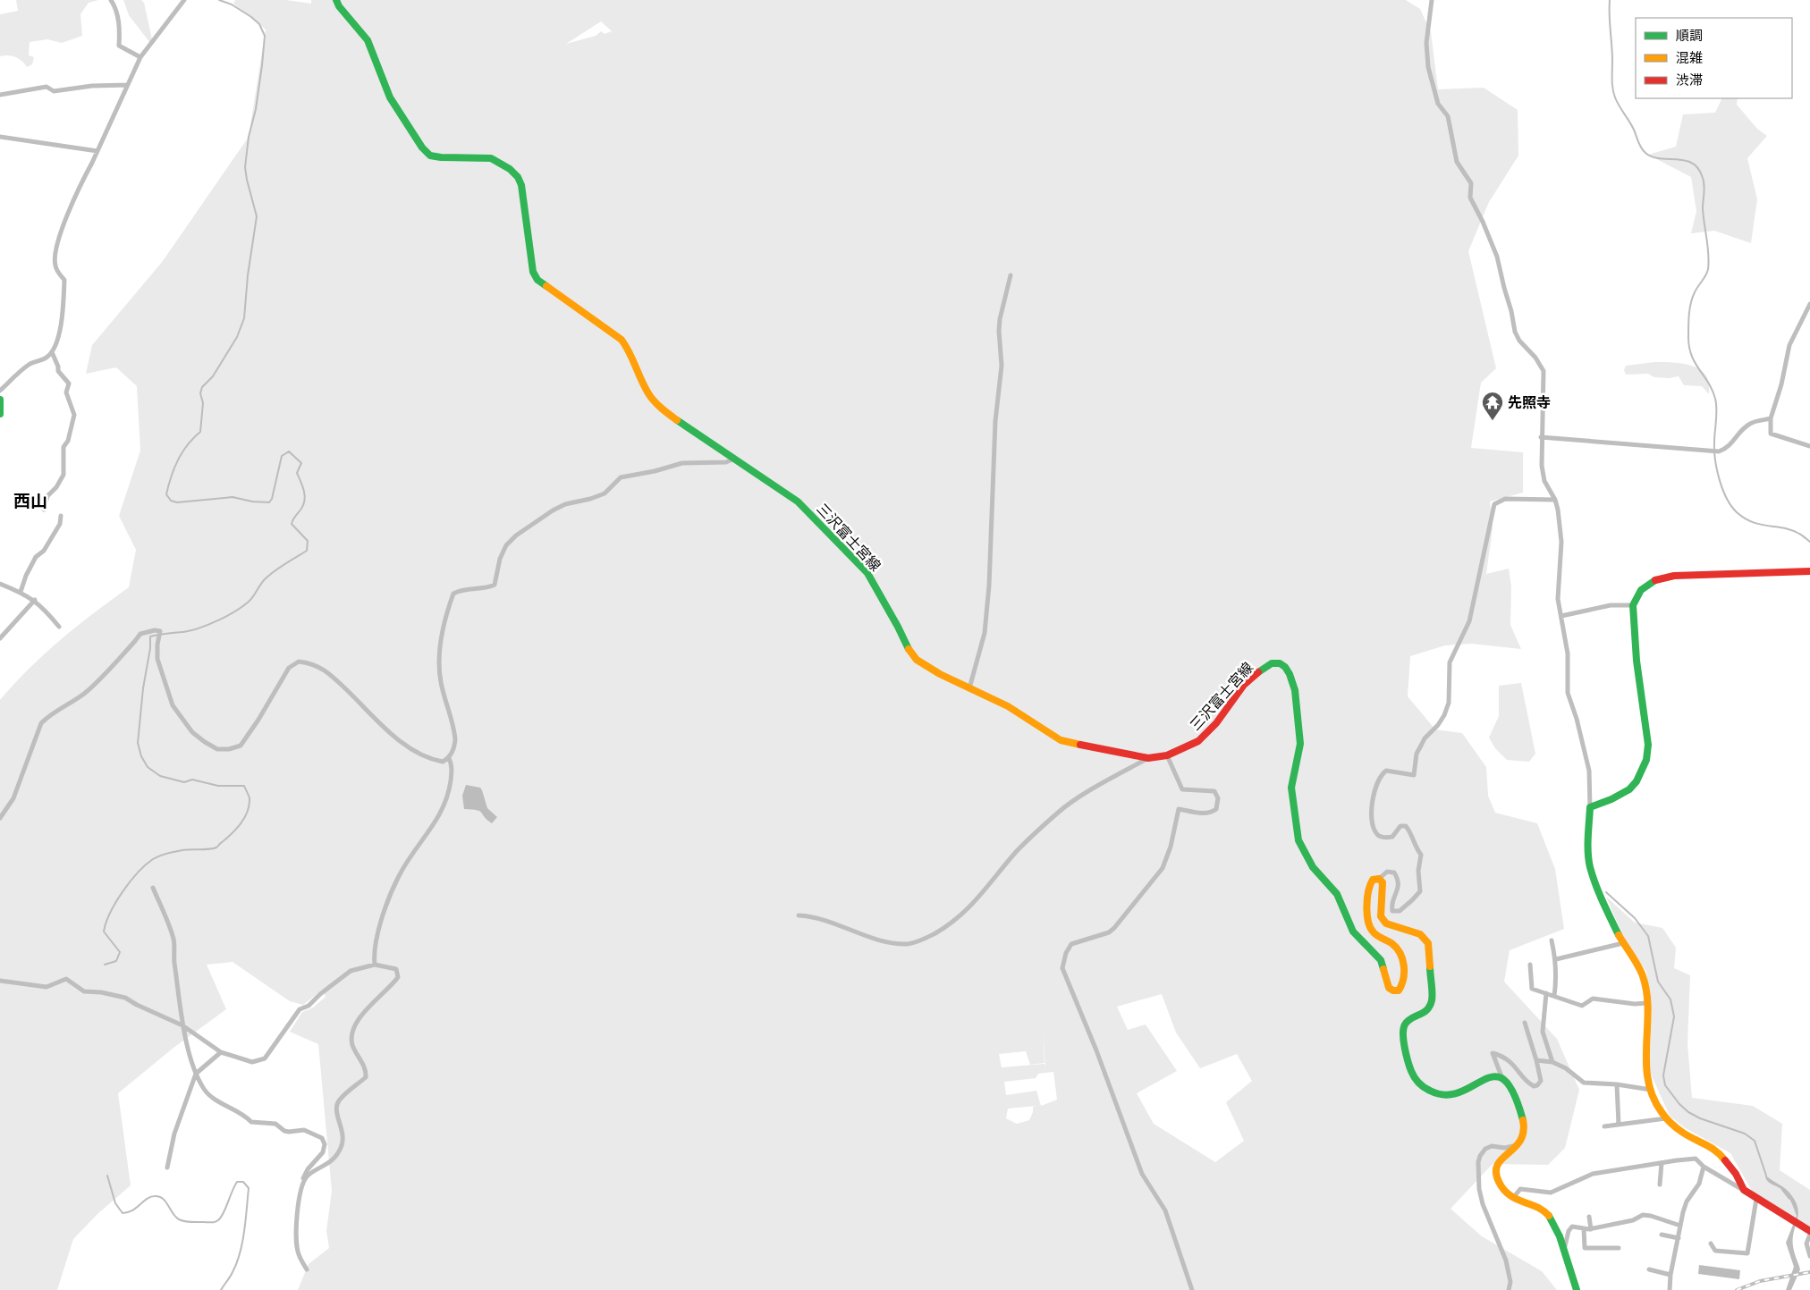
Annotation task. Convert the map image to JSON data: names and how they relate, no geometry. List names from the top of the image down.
{
  "streets": {
    "main road": ["三沢富士宮線"]
  },
  "districts": ["西山"],
  "places": {
    "temple": ["先照寺"]
  },
  "legend": ["順調", "混雑", "渋滞"]
}
